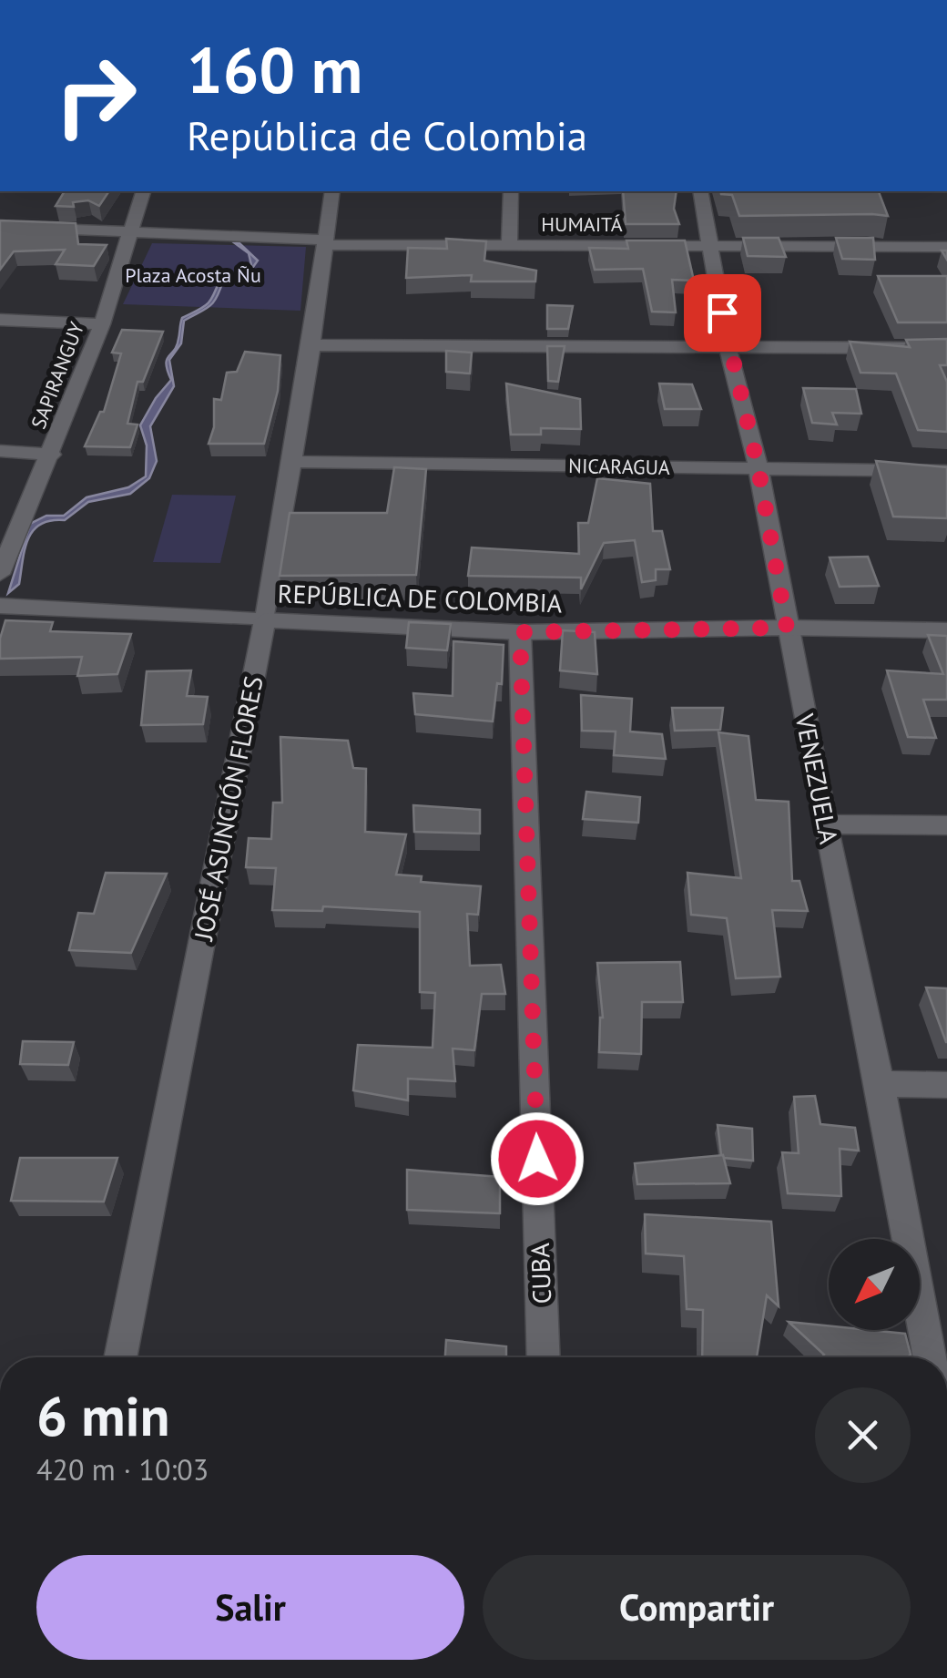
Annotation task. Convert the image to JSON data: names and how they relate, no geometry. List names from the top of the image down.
{
  "streets": {
    "street": [
      "HUMAITÁ",
      "SAPIRANGUY",
      "NICARAGUA",
      "REPÚBLICA DE COLOMBIA",
      "VENEZUELA",
      "JOSÉ ASUNCIÓN FLORES",
      "CUBA"
    ]
  },
  "crossings": [
    ["HUMAITÁ", "SAPIRANGUY"],
    ["HUMAITÁ", "VENEZUELA"],
    ["HUMAITÁ", "JOSÉ ASUNCIÓN FLORES"],
    ["NICARAGUA", "VENEZUELA"],
    ["NICARAGUA", "JOSÉ ASUNCIÓN FLORES"],
    ["REPÚBLICA DE COLOMBIA", "VENEZUELA"],
    ["REPÚBLICA DE COLOMBIA", "JOSÉ ASUNCIÓN FLORES"],
    ["REPÚBLICA DE COLOMBIA", "CUBA"]
  ],
  "parks": ["Plaza Acosta Ñu"],
  "north": "bottom left",
  "page": {
    "turn": ["160 m", "República de Colombia"],
    "heading": ["6 min", "420 m · 10:03"],
    "buttons": ["Salir", "Compartir"]
  }
}
